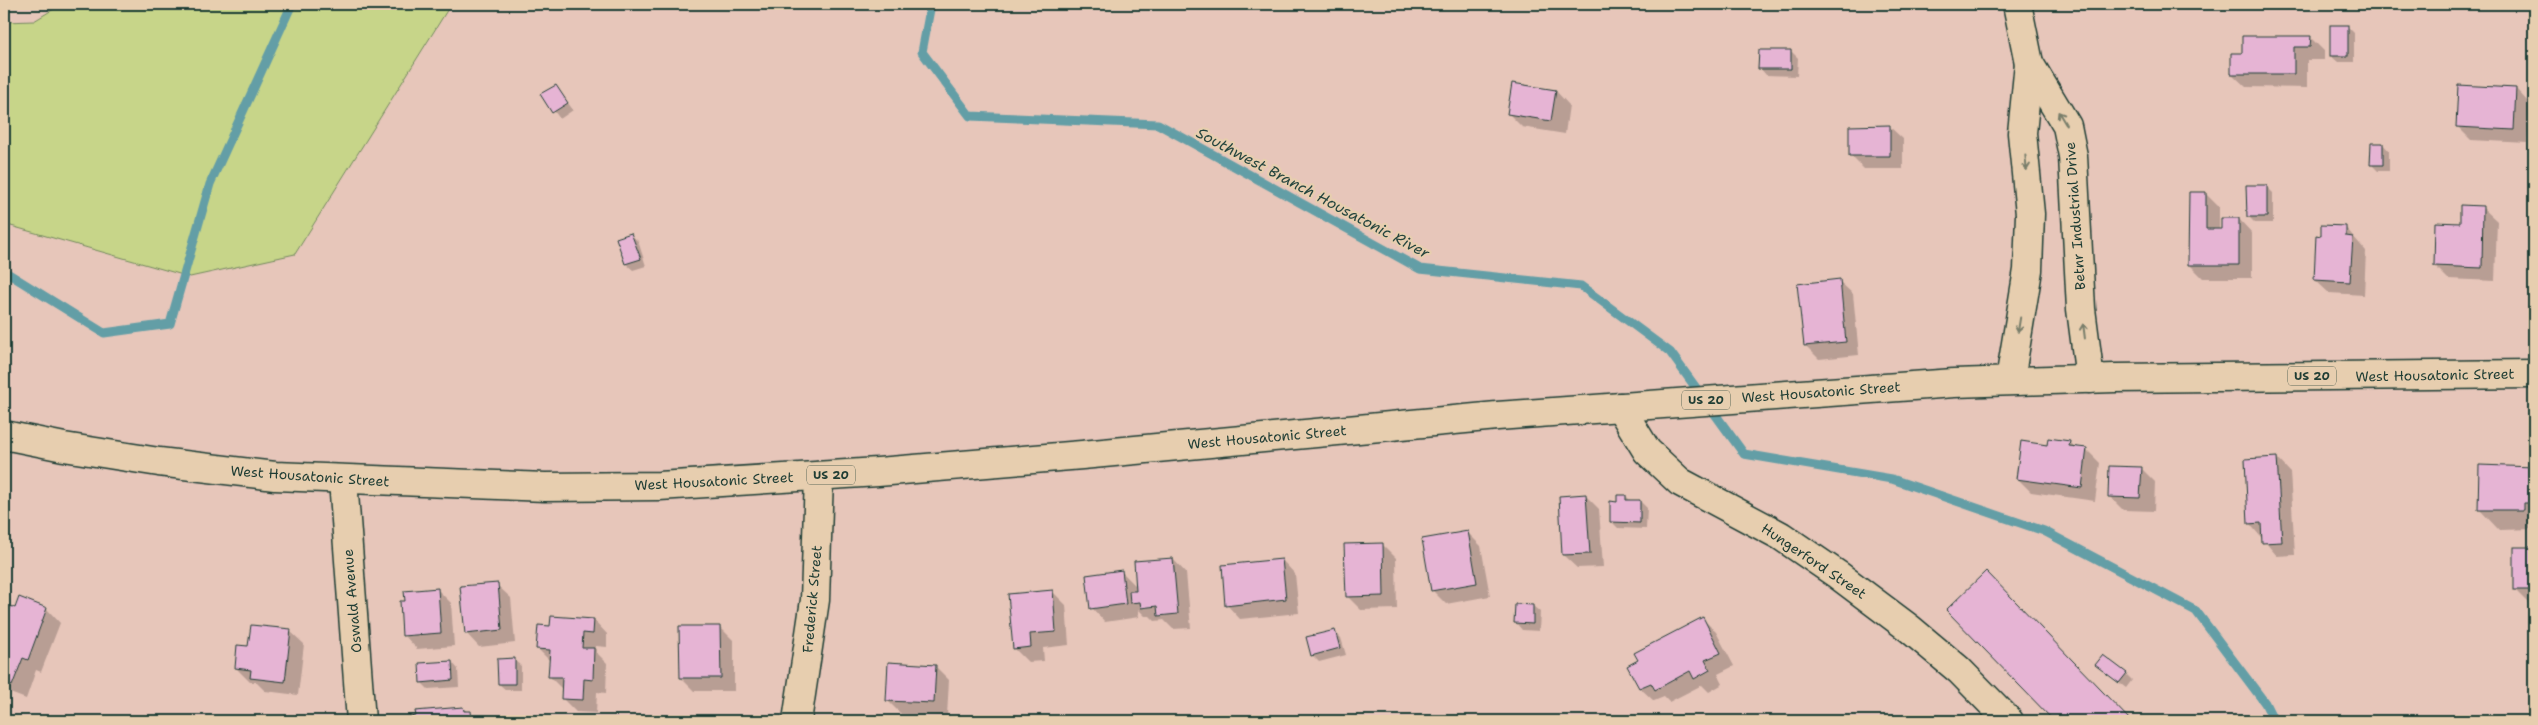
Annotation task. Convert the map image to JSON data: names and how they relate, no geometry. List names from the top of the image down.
{
  "streets": {
    "main road": [
      "Betnr Industrial Drive",
      "West Housatonic Street",
      "US 20",
      "Hungerford Street",
      "Frederick Street",
      "Oswald Avenue"
    ]
  },
  "crossings": [
    ["Betnr Industrial Drive", "West Housatonic Street"],
    ["West Housatonic Street", "Hungerford Street"],
    ["West Housatonic Street", "Frederick Street"],
    ["West Housatonic Street", "Oswald Avenue"]
  ],
  "water": ["Southwest Branch Housatonic River"]
}
